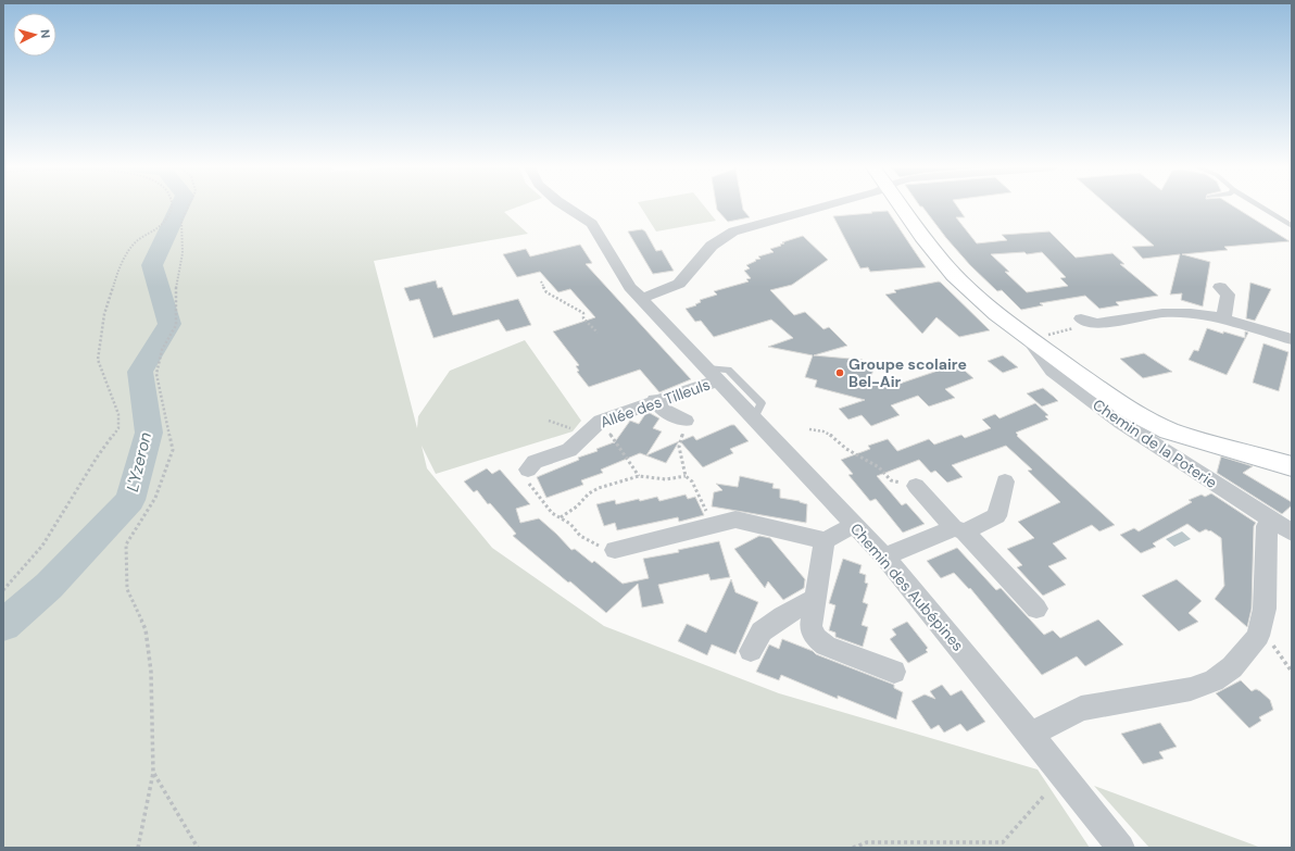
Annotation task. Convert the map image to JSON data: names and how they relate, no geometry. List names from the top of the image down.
{
  "streets": {
    "street": ["Allée des Tilleuls", "Chemin de la Poterie", "Chemin des Aubépines"]
  },
  "crossings": [
    ["Allée des Tilleuls", "Chemin des Aubépines"]
  ],
  "water": ["L'Yzeron"],
  "places": ["Groupe scolaire Bel-Air"],
  "north": "right"
}
